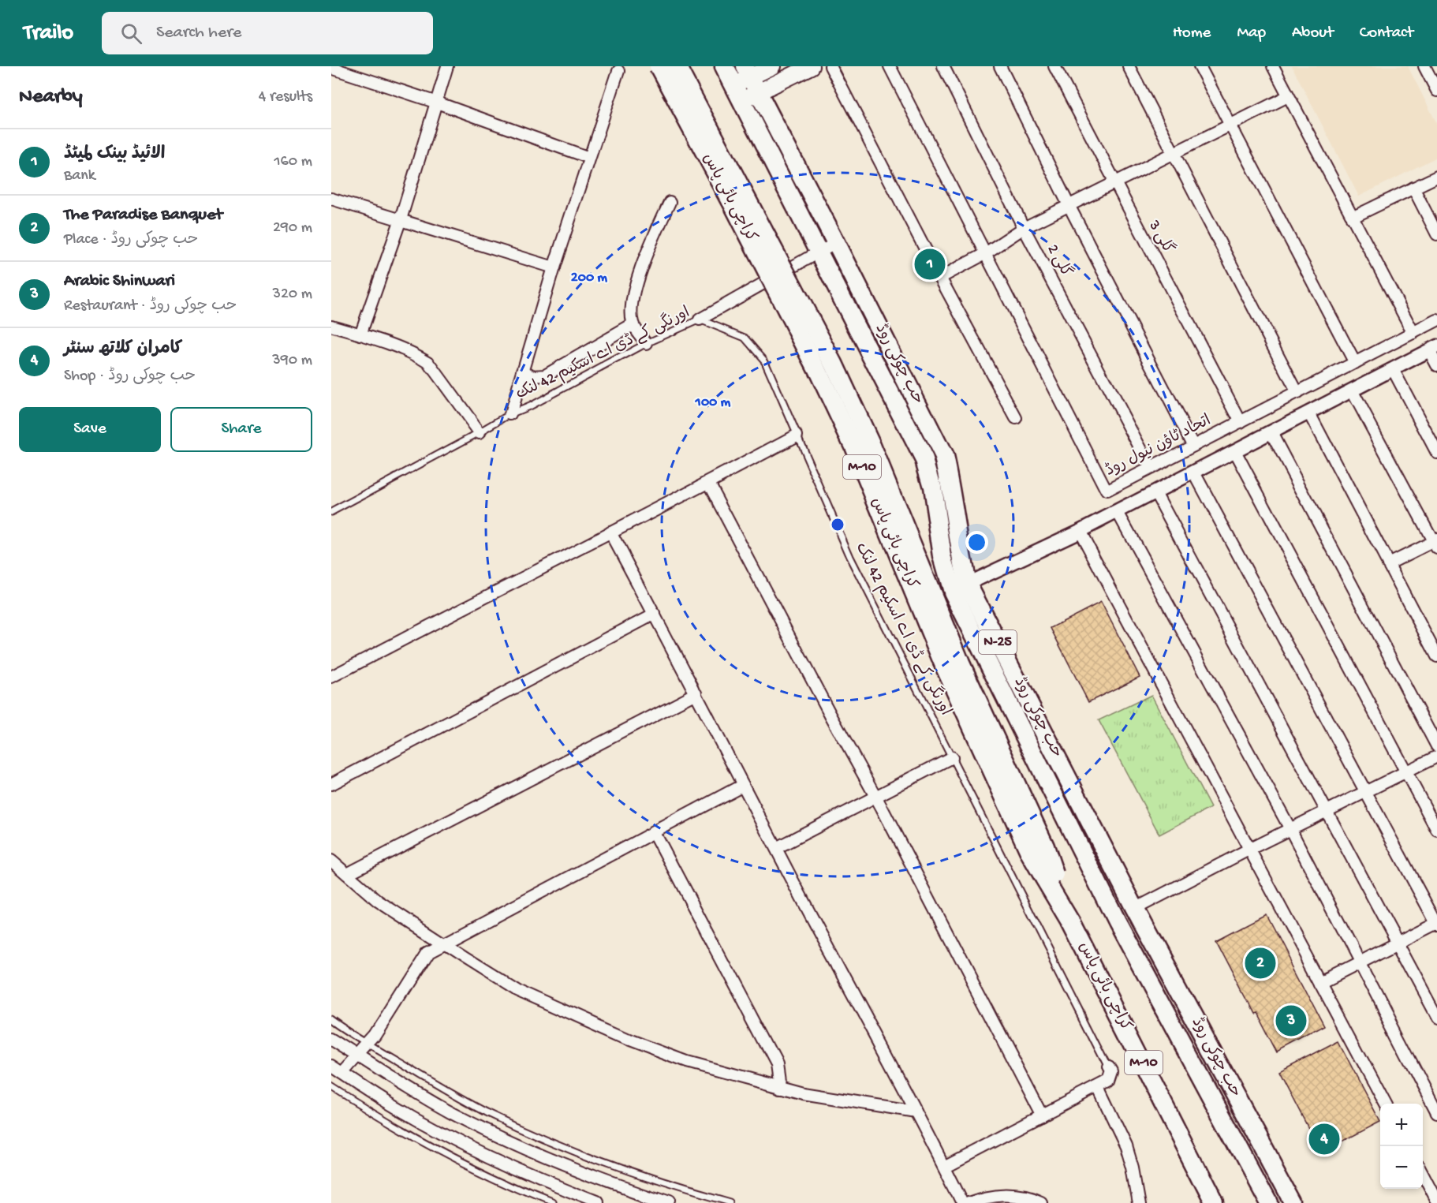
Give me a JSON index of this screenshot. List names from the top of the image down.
{
  "streets": {
    "highway": [
      "کراچی بائی پاس",
      "حب چوکی روڈ",
      "M-10",
      "N-25"
    ],
    "street": ["گلی 3", "گلی 2", "اتحاد ٹاؤن نیول روڈ"],
    "lane": ["اورنگی کے ڈی اے اسکیم 42 لنک"]
  },
  "crossings": [
    ["گلی 3", "اتحاد ٹاؤن نیول روڈ"],
    ["گلی 2", "اتحاد ٹاؤن نیول روڈ"]
  ],
  "page": {
    "header": "Trailo",
    "search": "Search here",
    "nav": [
      "Home",
      "Map",
      "About",
      "Contact"
    ],
    "heading": ["Nearby", "4 results"],
    "list": [
      {
        "mark": "1",
        "name": "الائیڈ بینک لمیٹڈ",
        "note": "Bank",
        "value": "160 m"
      },
      {
        "mark": "2",
        "name": "The Paradise Banquet",
        "note": "Place · حب چوکی روڈ",
        "value": "290 m"
      },
      {
        "mark": "3",
        "name": "Arabic Shinwari",
        "note": "Restaurant · حب چوکی روڈ",
        "value": "320 m"
      },
      {
        "mark": "4",
        "name": "کامران کلاتھ سنٹر",
        "note": "Shop · حب چوکی روڈ",
        "value": "390 m"
      }
    ],
    "pins": [
      "1",
      "2",
      "3",
      "4"
    ],
    "buttons": ["Save", "Share"],
    "map_buttons": ["+", "−"]
  },
  "rings": ["200 m", "100 m"]
}
